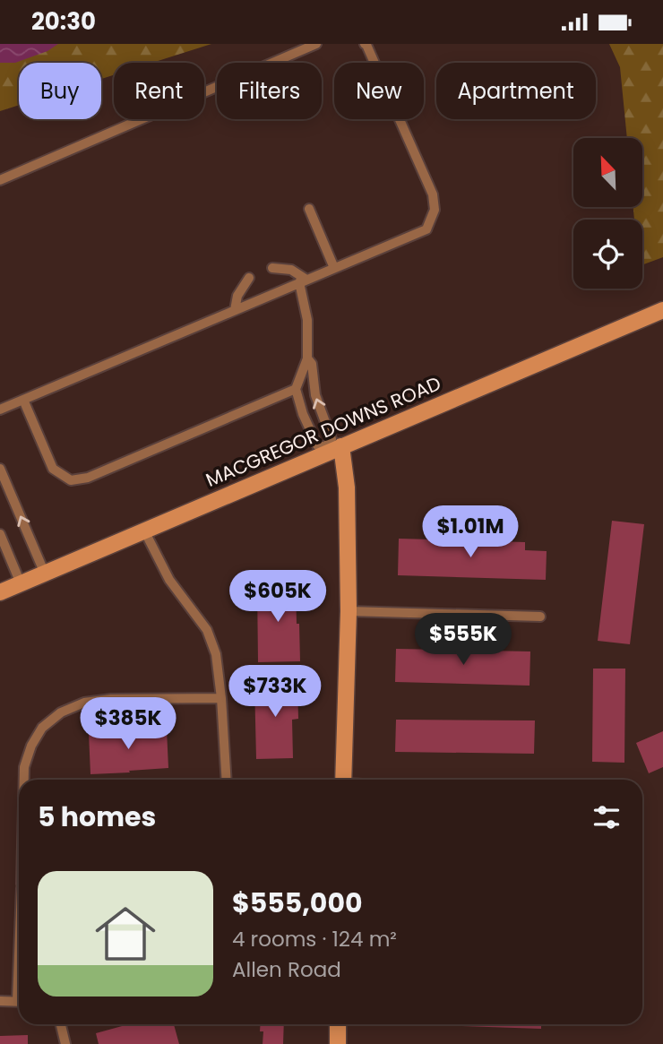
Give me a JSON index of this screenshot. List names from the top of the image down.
{
  "streets": {
    "street": ["MACGREGOR DOWNS ROAD"]
  },
  "north": "top left",
  "page": {
    "status": "20:30",
    "chip": [
      "Buy",
      "Rent",
      "Filters",
      "New",
      "Apartment"
    ],
    "price": [
      "$1.01M",
      "$605K",
      "$555K",
      "$733K",
      "$385K"
    ],
    "heading": "5 homes",
    "list": [
      {
        "name": "$555,000",
        "note": "4 rooms · 124 m² · Allen Road"
      }
    ]
  }
}
